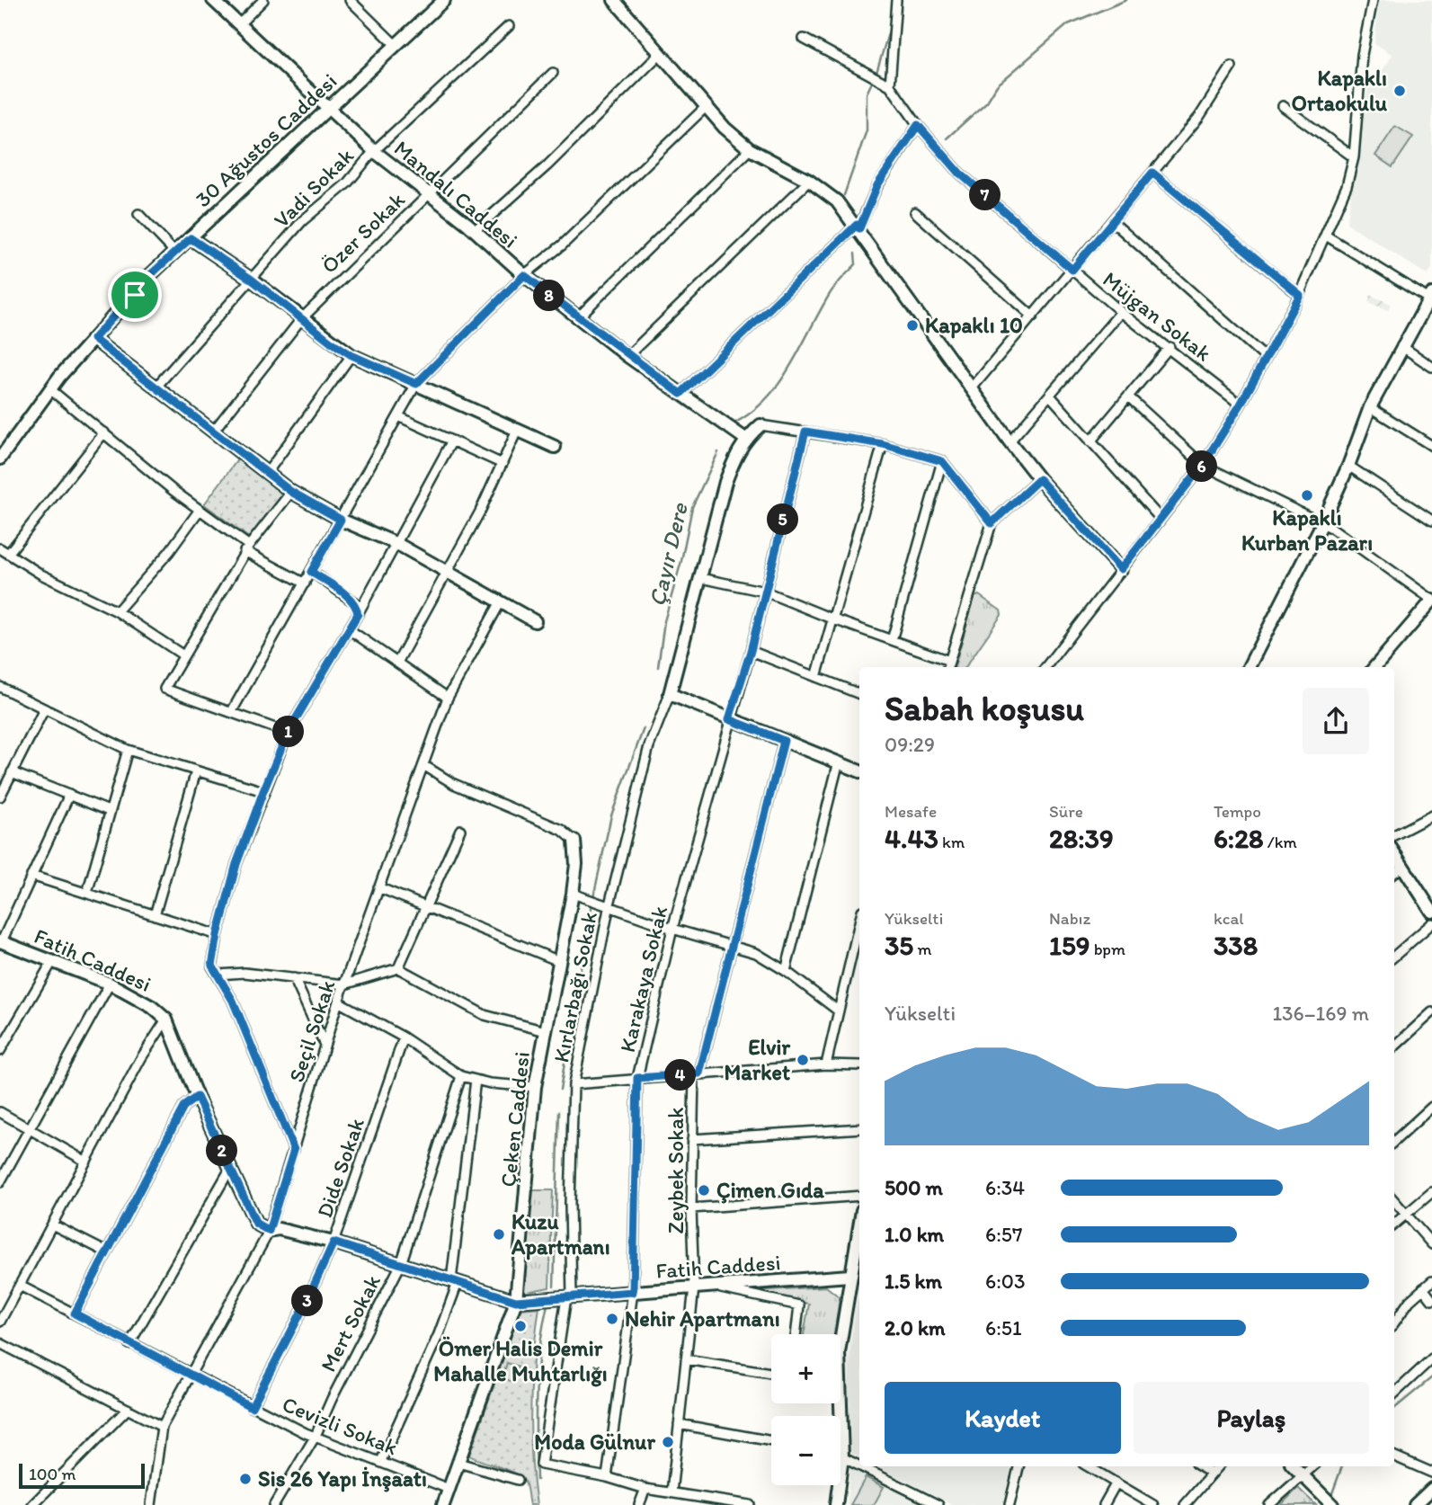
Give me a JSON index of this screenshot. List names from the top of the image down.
{
  "streets": {
    "street": [
      "30 Ağustos Caddesi",
      "Vadi Sokak",
      "Mandalı Caddesi",
      "Özer Sokak",
      "Müjgan Sokak",
      "Fatih Caddesi",
      "Karakaya Sokak",
      "Kırlarbağı Sokak",
      "Seçil Sokak",
      "Çeken Caddesi",
      "Dide Sokak",
      "Zeybek Sokak",
      "Mert Sokak",
      "Cevizli Sokak"
    ]
  },
  "crossings": [
    ["30 Ağustos Caddesi", "Mandalı Caddesi"],
    ["Vadi Sokak", "Mandalı Caddesi"],
    ["Mandalı Caddesi", "Özer Sokak"],
    ["Fatih Caddesi", "Karakaya Sokak"],
    ["Fatih Caddesi", "Kırlarbağı Sokak"],
    ["Fatih Caddesi", "Seçil Sokak"],
    ["Fatih Caddesi", "Çeken Caddesi"],
    ["Fatih Caddesi", "Dide Sokak"],
    ["Fatih Caddesi", "Zeybek Sokak"],
    ["Fatih Caddesi", "Mert Sokak"],
    ["Karakaya Sokak", "Kırlarbağı Sokak"],
    ["Seçil Sokak", "Cevizli Sokak"],
    ["Çeken Caddesi", "Cevizli Sokak"],
    ["Dide Sokak", "Cevizli Sokak"],
    ["Mert Sokak", "Cevizli Sokak"]
  ],
  "water": ["Çayır Dere"],
  "places": [
    "Kapaklı Ortaokulu",
    "Kapaklı 10",
    "Kapaklı Kurban Pazarı",
    "Elvir Market",
    "Çimen Gıda",
    "Kuzu Apartmanı",
    "Nehir Apartmanı",
    "Ömer Halis Demir Mahalle Muhtarlığı",
    "Moda Gülnur",
    "Sis 26 Yapı İnşaatı"
  ],
  "scale_bar": "100 m",
  "page": {
    "pins": [
      "7",
      "8",
      "6",
      "5",
      "1",
      "4",
      "2",
      "3"
    ],
    "heading": ["Sabah koşusu", "09:29"],
    "stats": [
      ["Mesafe", "4.43 km"],
      ["Süre", "28:39"],
      ["Tempo", "6:28 /km"],
      ["Yükselti", "35 m"],
      ["Nabız", "159 bpm"],
      ["kcal", "338"]
    ],
    "chart": ["Yükselti", "136–169 m"],
    "list": [
      {
        "name": "500 m",
        "note": "6:34"
      },
      {
        "name": "1.0 km",
        "note": "6:57"
      },
      {
        "name": "1.5 km",
        "note": "6:03"
      },
      {
        "name": "2.0 km",
        "note": "6:51"
      }
    ],
    "map_buttons": ["+", "−"],
    "buttons": ["Kaydet", "Paylaş"],
    "scale": "100 m"
  }
}
